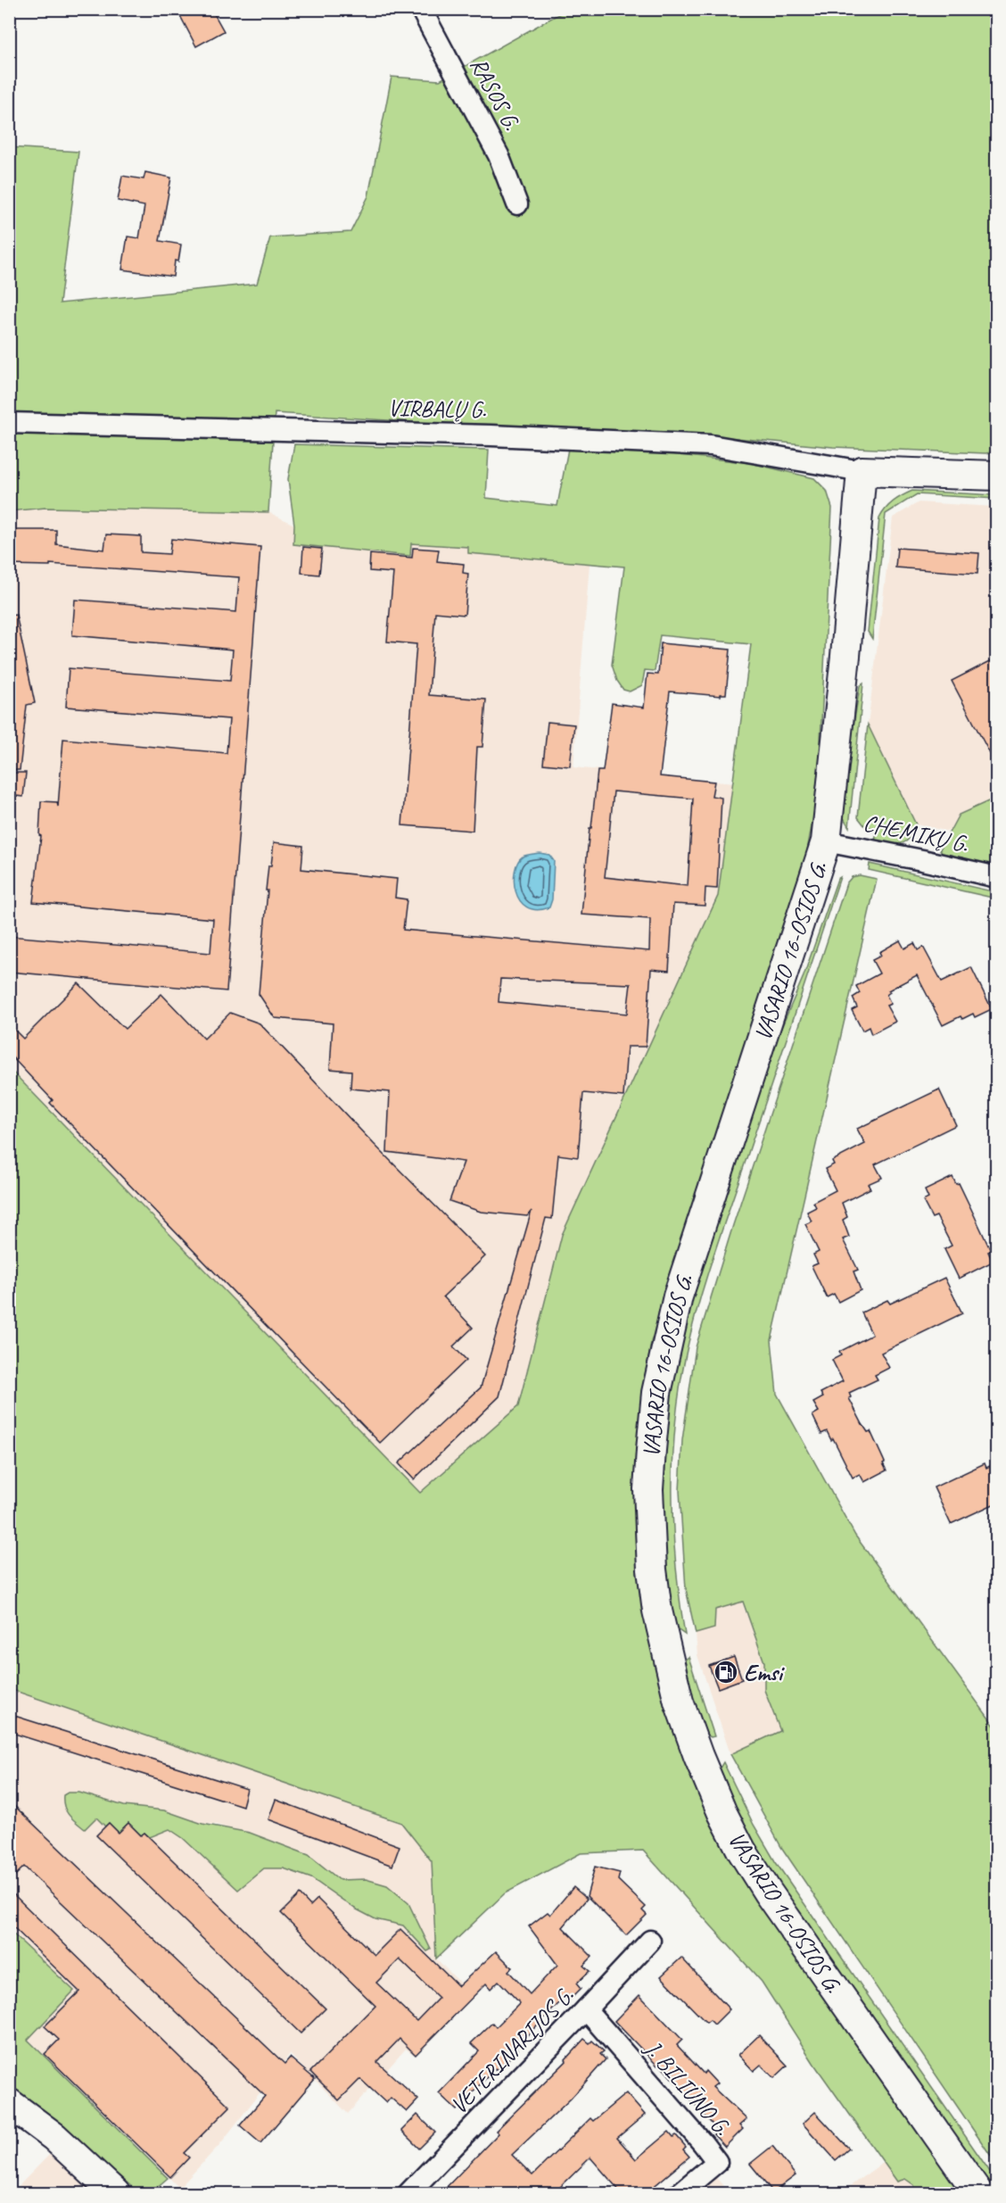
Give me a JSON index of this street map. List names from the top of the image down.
{
  "streets": {
    "main road": ["VASARIO 16-OSIOS G."],
    "street": [
      "RASOS G.",
      "VIRBALŲ G.",
      "CHEMIKŲ G.",
      "VETERINARIJOS G.",
      "J. BILIŪNO G."
    ]
  },
  "crossings": [
    ["VIRBALŲ G.", "VASARIO 16-OSIOS G."],
    ["CHEMIKŲ G.", "VASARIO 16-OSIOS G."],
    ["VETERINARIJOS G.", "J. BILIŪNO G."]
  ],
  "places": {
    "fuel station": ["Emsi"]
  }
}
